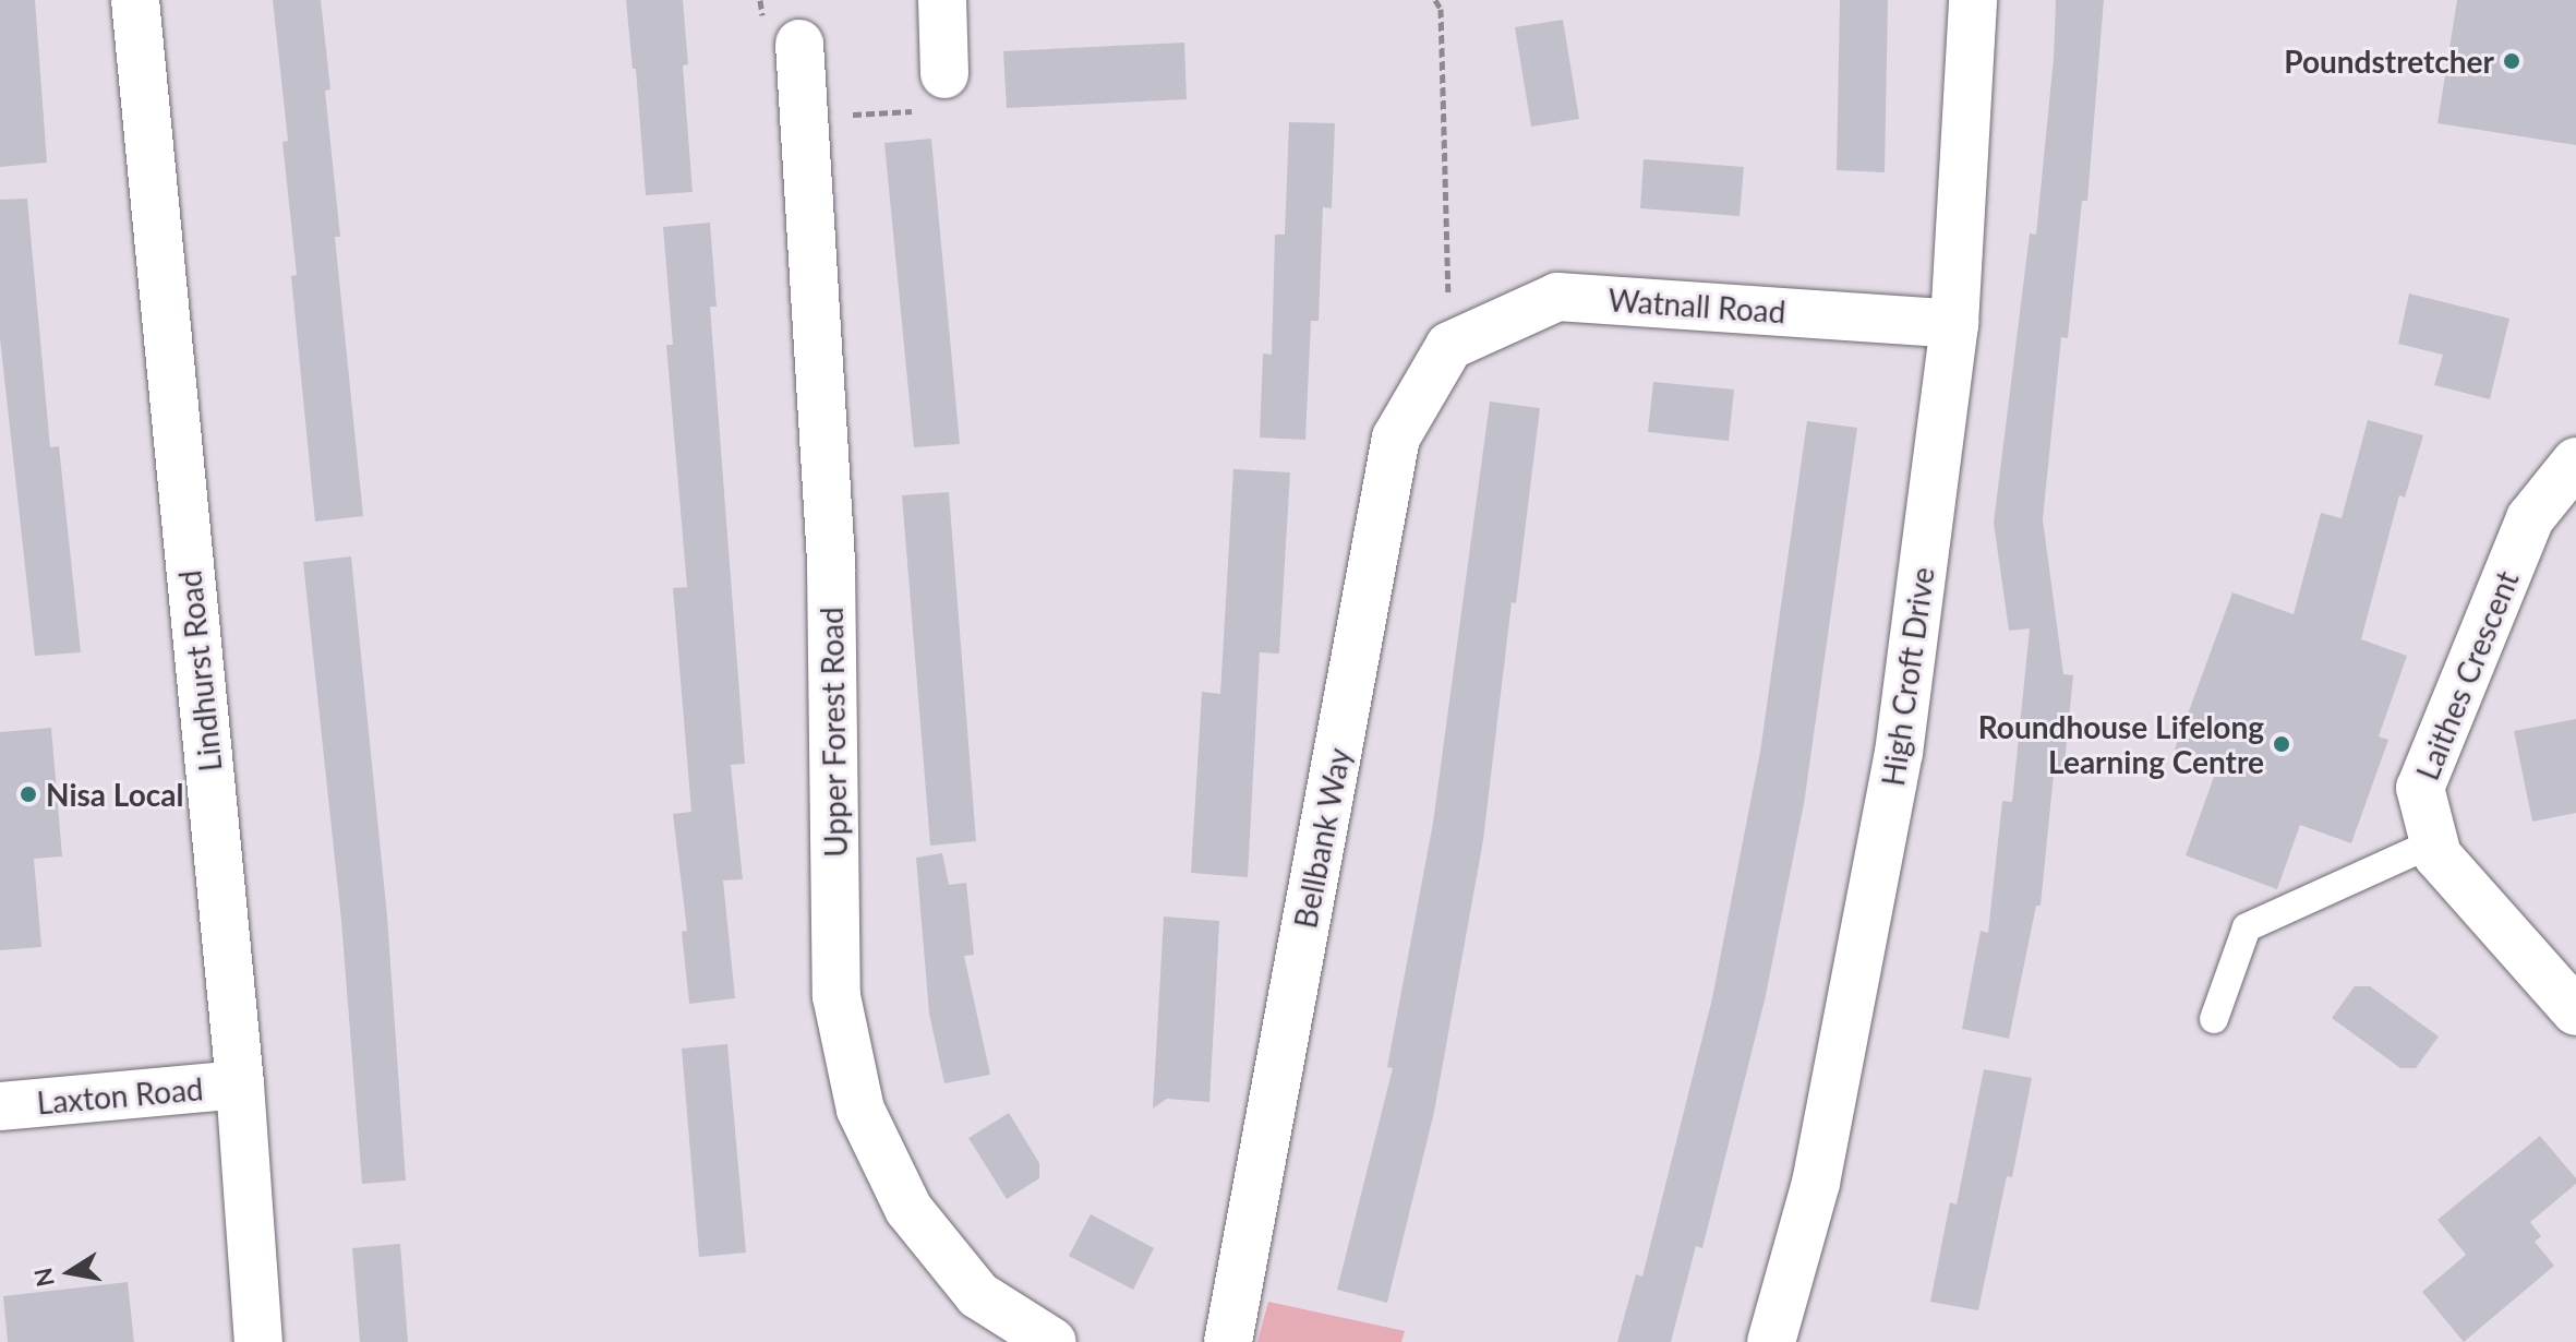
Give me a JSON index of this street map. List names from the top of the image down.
{
  "streets": {
    "street": [
      "Watnall Road",
      "Lindhurst Road",
      "Laithes Crescent",
      "High Croft Drive",
      "Upper Forest Road",
      "Bellbank Way",
      "Laxton Road"
    ]
  },
  "crossings": [
    ["Watnall Road", "High Croft Drive"],
    ["Watnall Road", "Bellbank Way"],
    ["Lindhurst Road", "Laxton Road"]
  ],
  "places": ["Poundstretcher", "Roundhouse Lifelong Learning Centre", "Nisa Local"],
  "north": "left"
}
